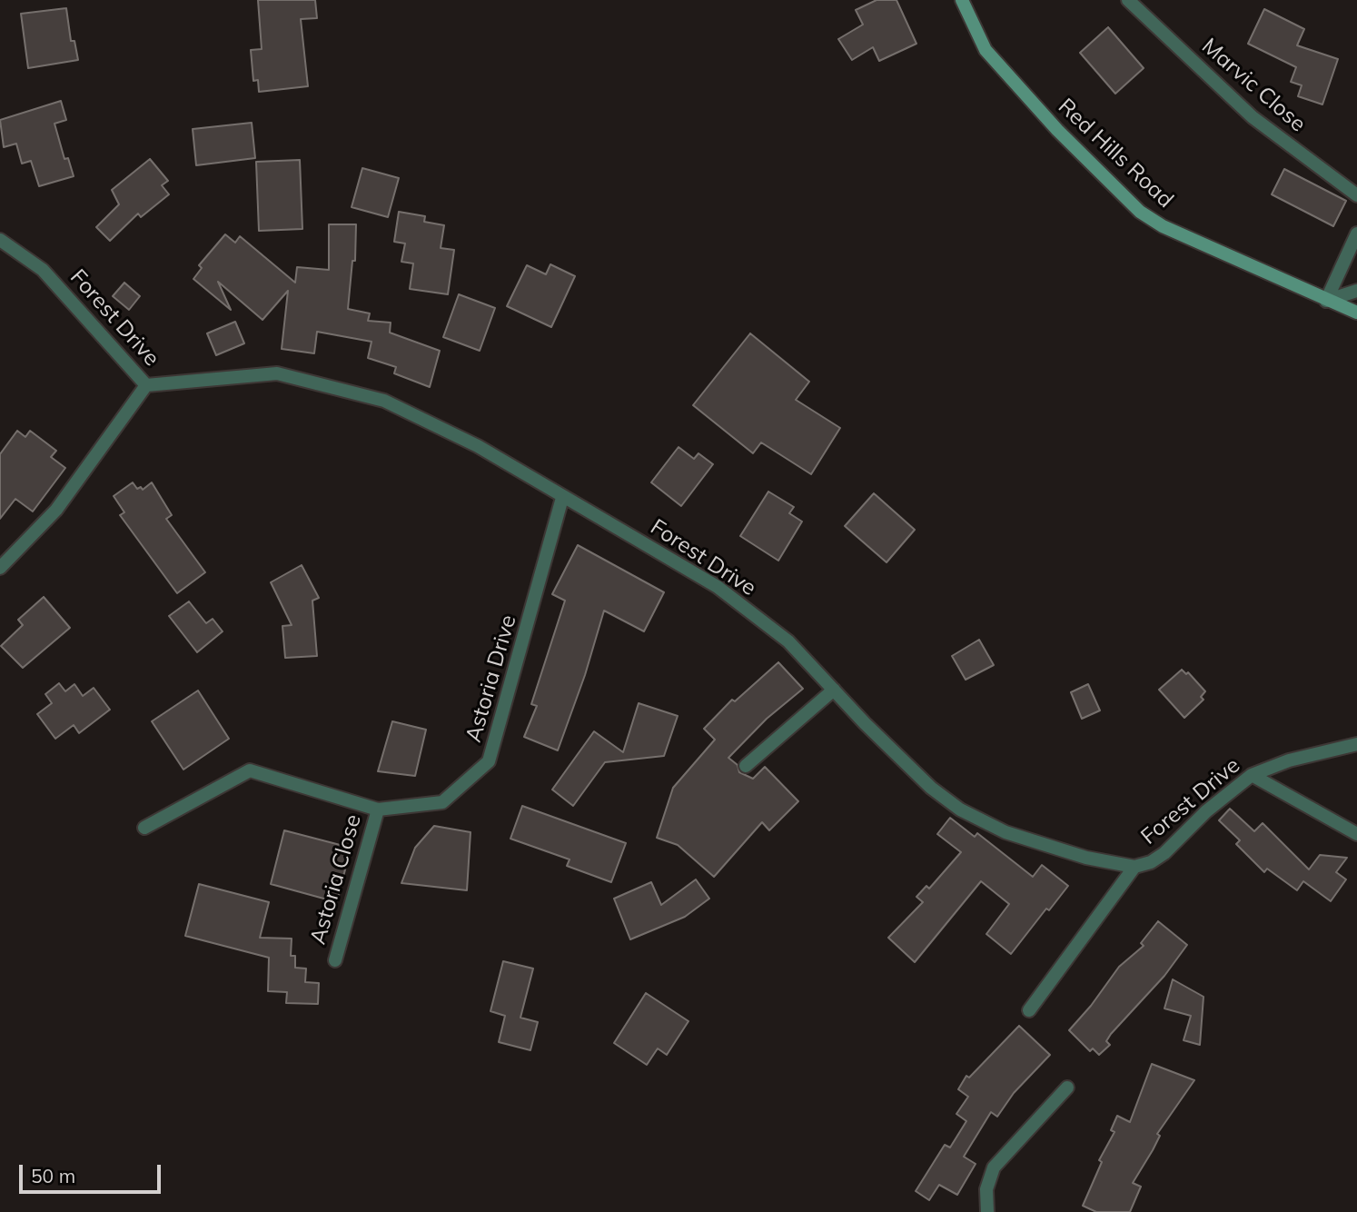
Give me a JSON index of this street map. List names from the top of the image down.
{
  "streets": {
    "main road": ["Red Hills Road"],
    "street": [
      "Marvic Close",
      "Forest Drive",
      "Astoria Drive",
      "Astoria Close"
    ]
  },
  "crossings": [
    ["Forest Drive", "Astoria Drive"],
    ["Astoria Drive", "Astoria Close"]
  ],
  "scale_bar": "50 m"
}
